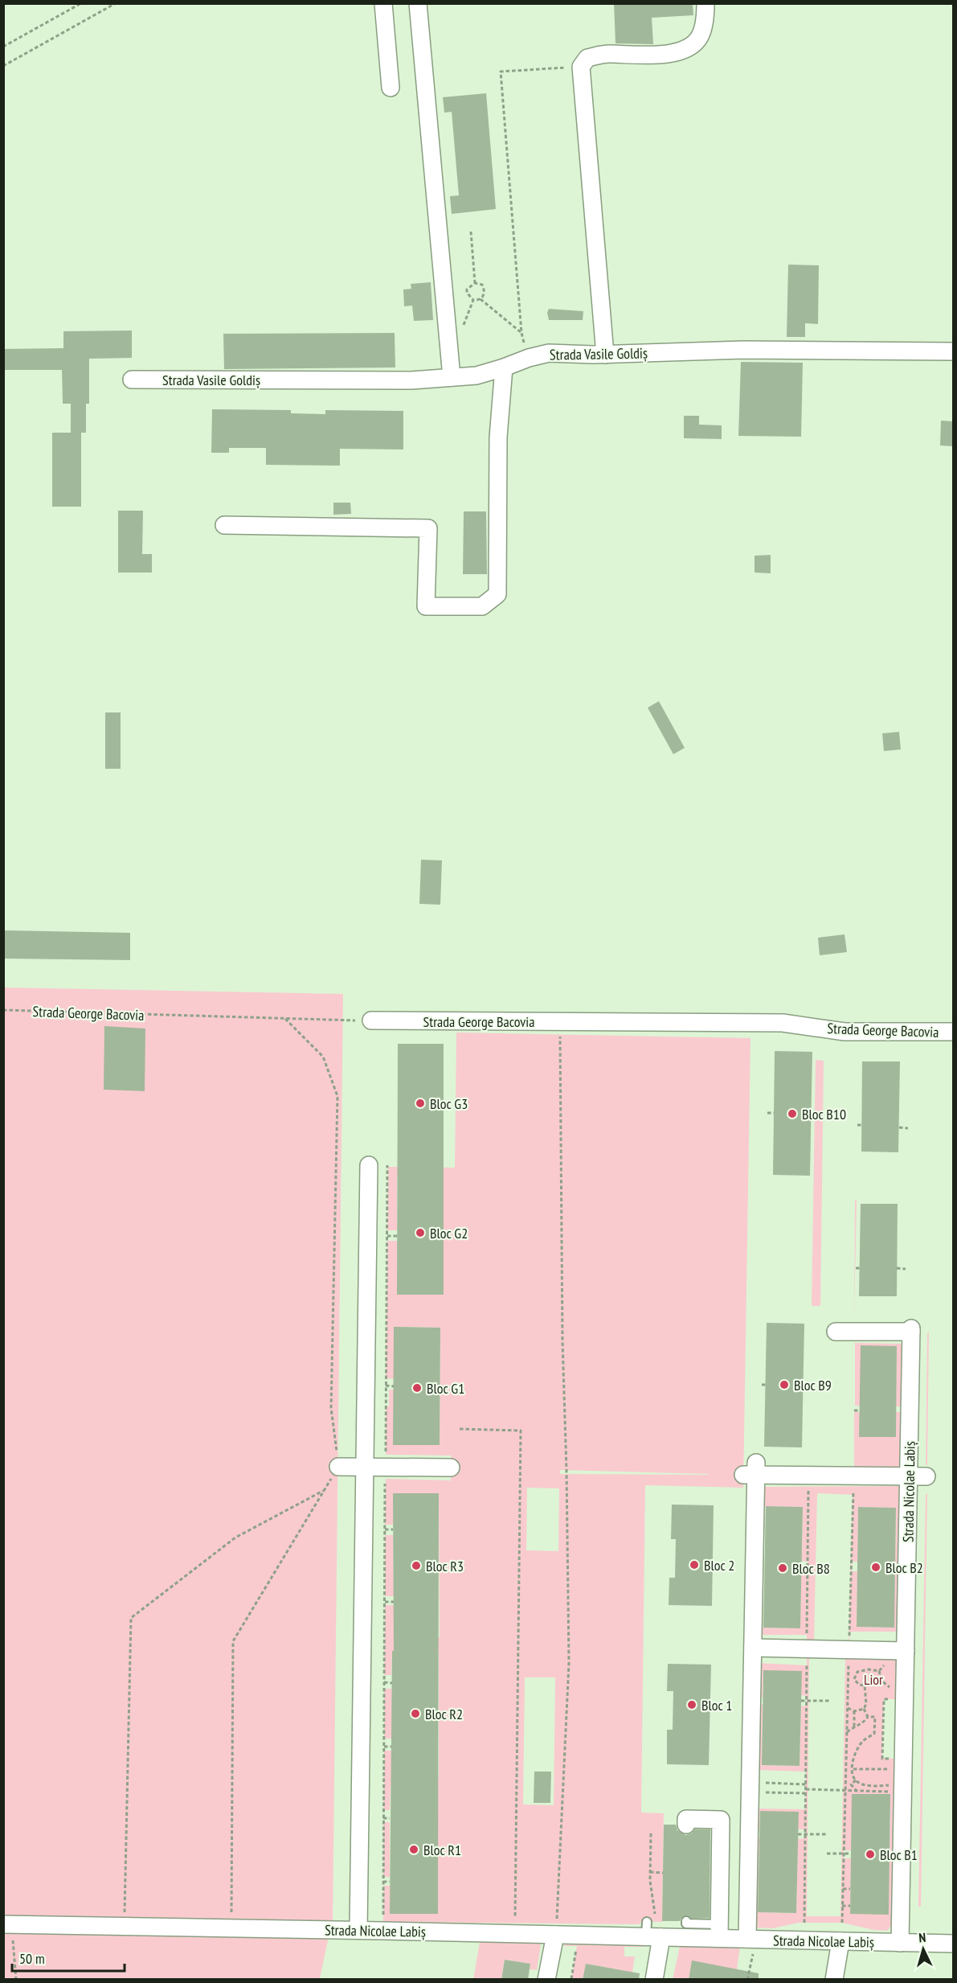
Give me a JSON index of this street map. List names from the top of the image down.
{
  "streets": {
    "street": ["Strada Vasile Goldiș", "Strada George Bacovia", "Strada Nicolae Labiș"]
  },
  "parks": ["Lior"],
  "places": [
    "Bloc G3",
    "Bloc B10",
    "Bloc G2",
    "Bloc B9",
    "Bloc G1",
    "Bloc 2",
    "Bloc R3",
    "Bloc B2",
    "Bloc B8",
    "Bloc 1",
    "Bloc R2",
    "Bloc R1",
    "Bloc B1"
  ],
  "scale_bar": "50 m",
  "north": "top"
}
